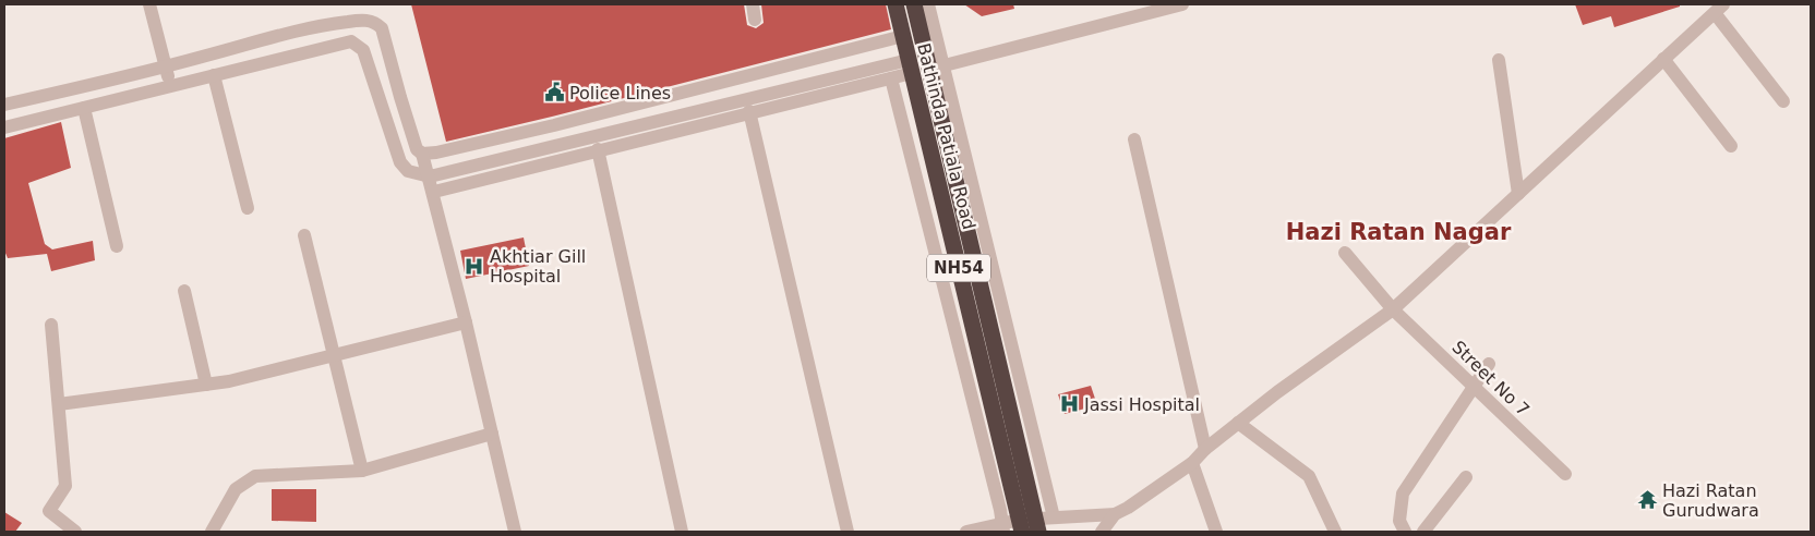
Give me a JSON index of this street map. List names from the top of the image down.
{
  "streets": {
    "highway": ["Bathinda Patiala Road", "NH54"],
    "street": ["Street No 7"]
  },
  "districts": ["Hazi Ratan Nagar"],
  "places": {
    "public building": ["Police Lines"],
    "hospital": ["Akhtiar Gill Hospital", "Jassi Hospital"],
    "temple": ["Hazi Ratan Gurudwara"]
  }
}
